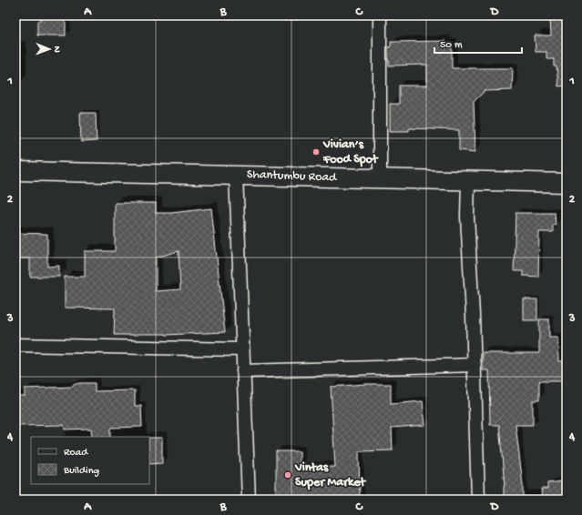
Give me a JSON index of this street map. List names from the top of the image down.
{
  "streets": {
    "street": ["Shantumbu Road"]
  },
  "places": ["Vivian’s Food Spot", "Vintas Super Market"],
  "legend": ["Road", "Building"],
  "scale_bar": "50 m",
  "north": "right",
  "grid": {
    "columns": [
      "A",
      "B",
      "C",
      "D"
    ],
    "rows": [
      "1",
      "2",
      "3",
      "4"
    ]
  }
}
